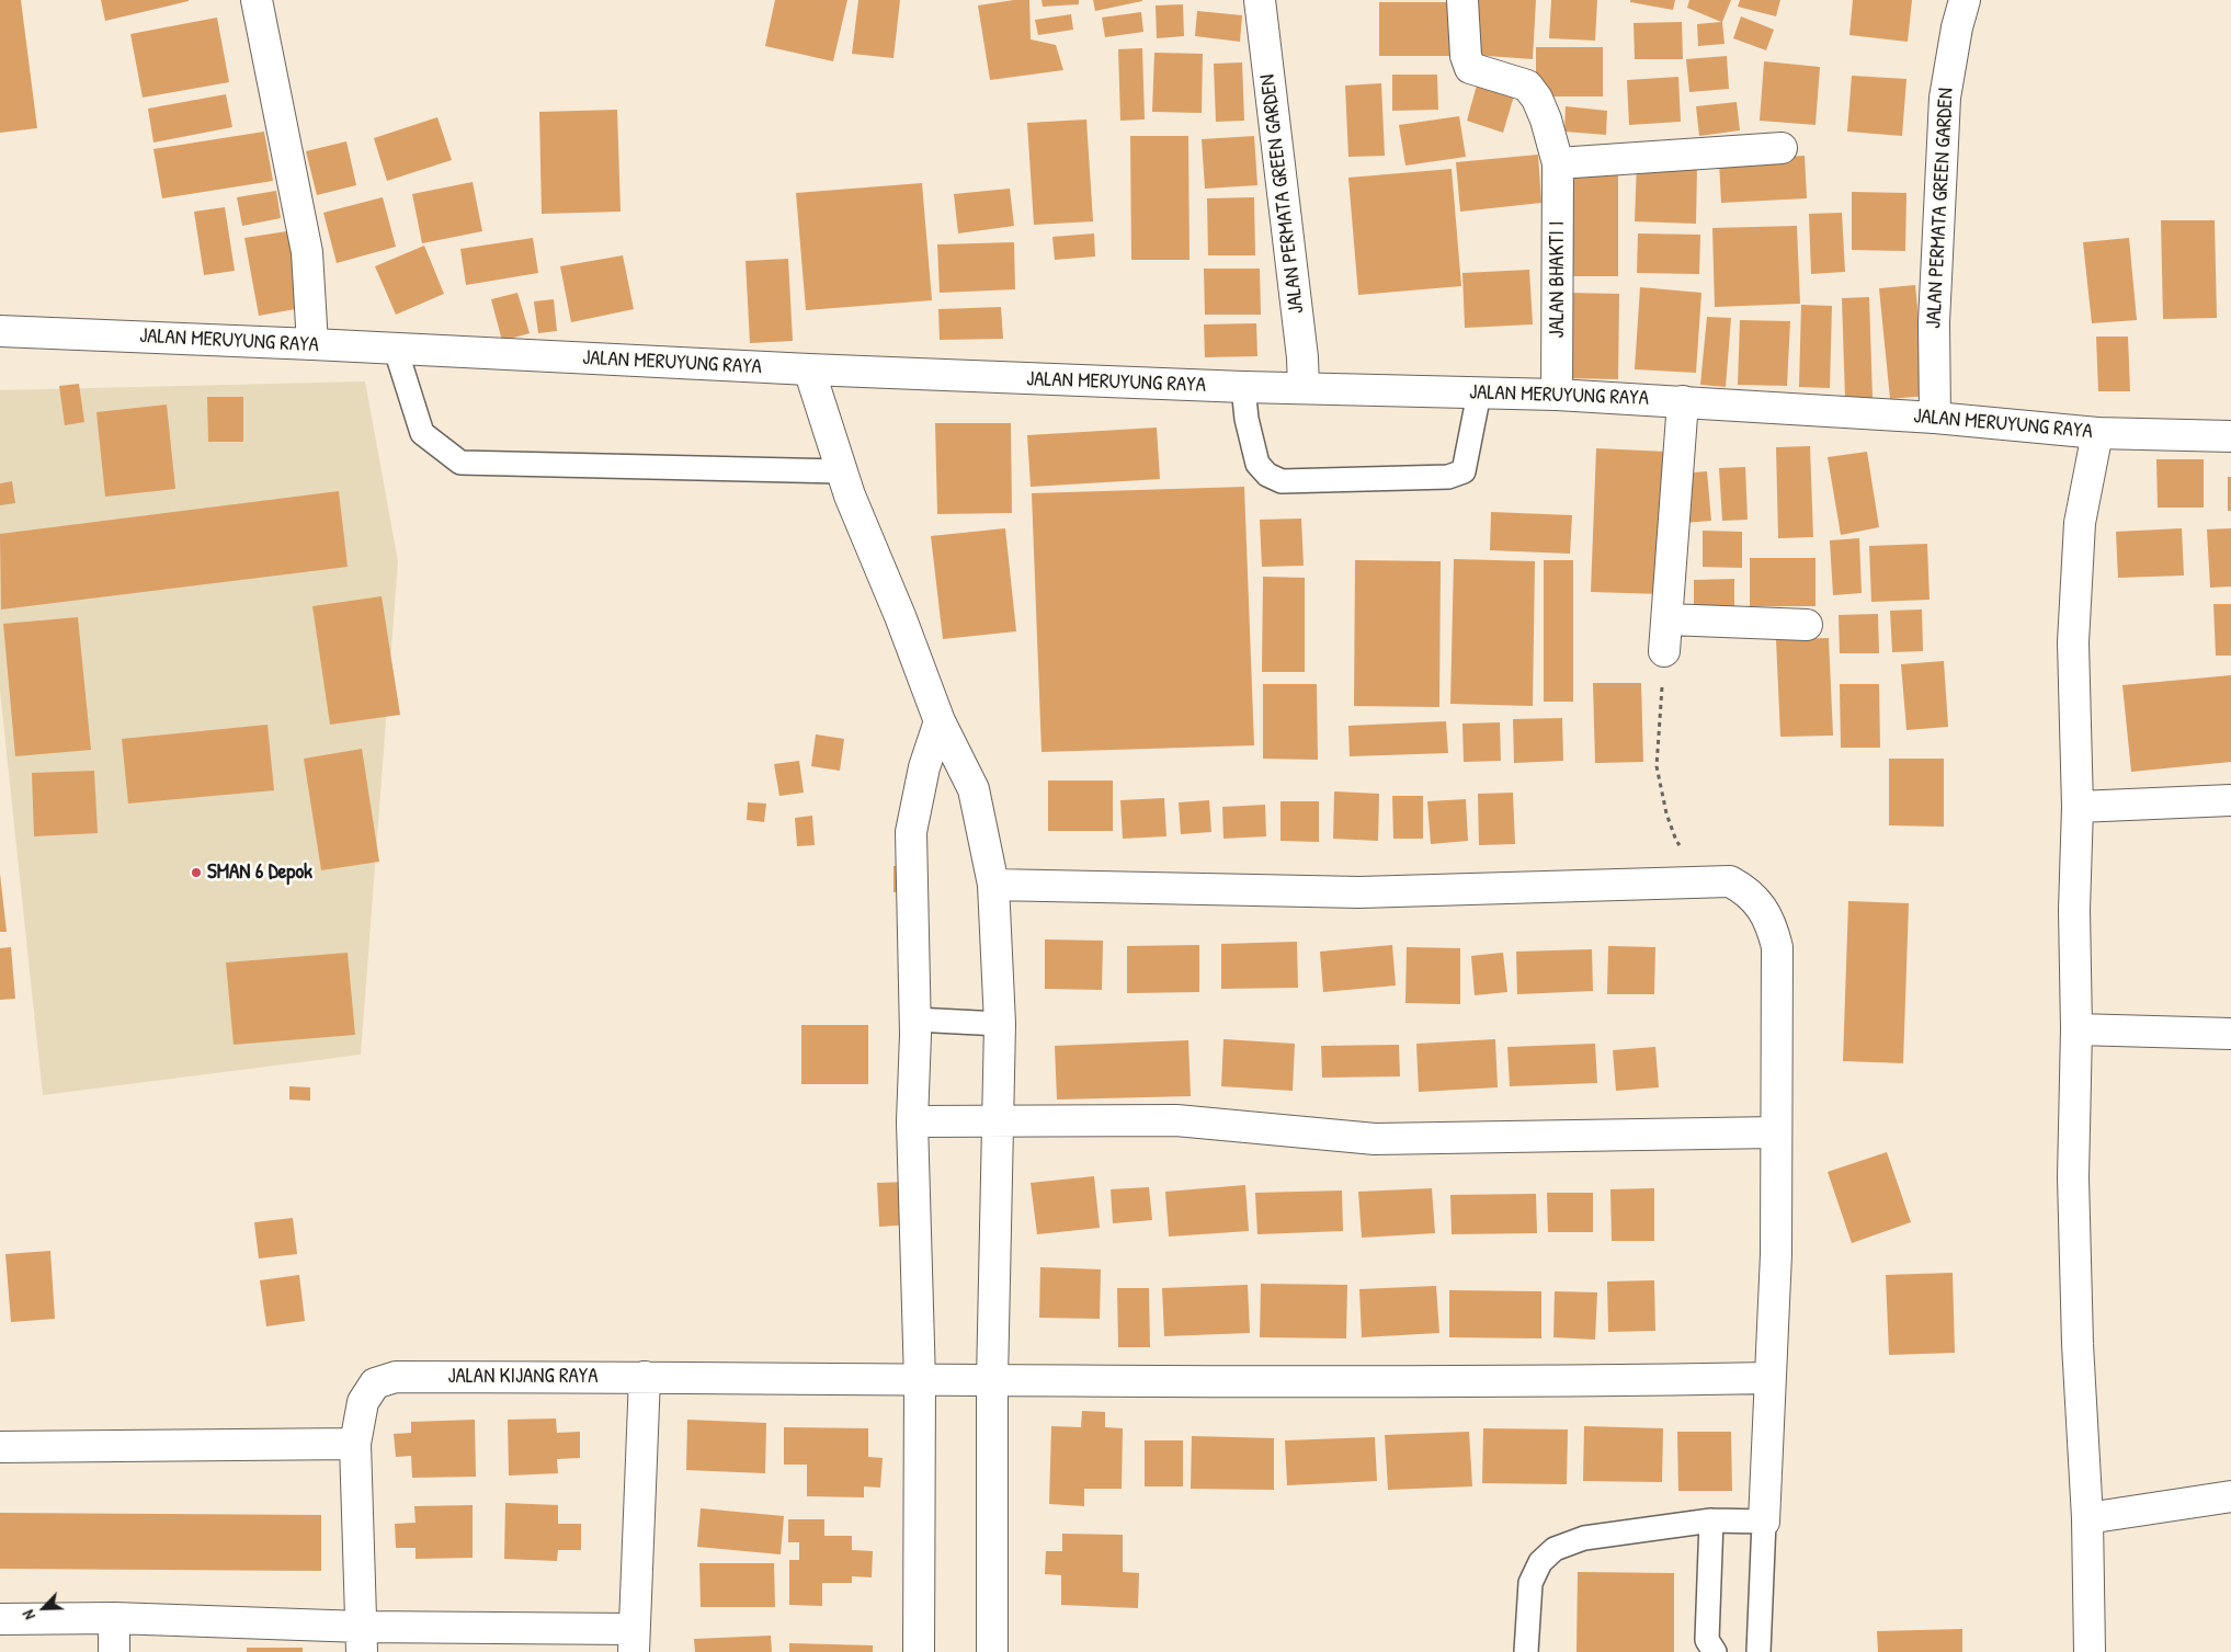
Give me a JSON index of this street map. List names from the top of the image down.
{
  "streets": {
    "street": [
      "JALAN PERMATA GREEN GARDEN",
      "JALAN BHAKTI I",
      "JALAN MERUYUNG RAYA",
      "JALAN KIJANG RAYA"
    ]
  },
  "crossings": [
    ["JALAN PERMATA GREEN GARDEN", "JALAN MERUYUNG RAYA"],
    ["JALAN BHAKTI I", "JALAN MERUYUNG RAYA"]
  ],
  "places": ["SMAN 6 Depok"],
  "north": "bottom left"
}
